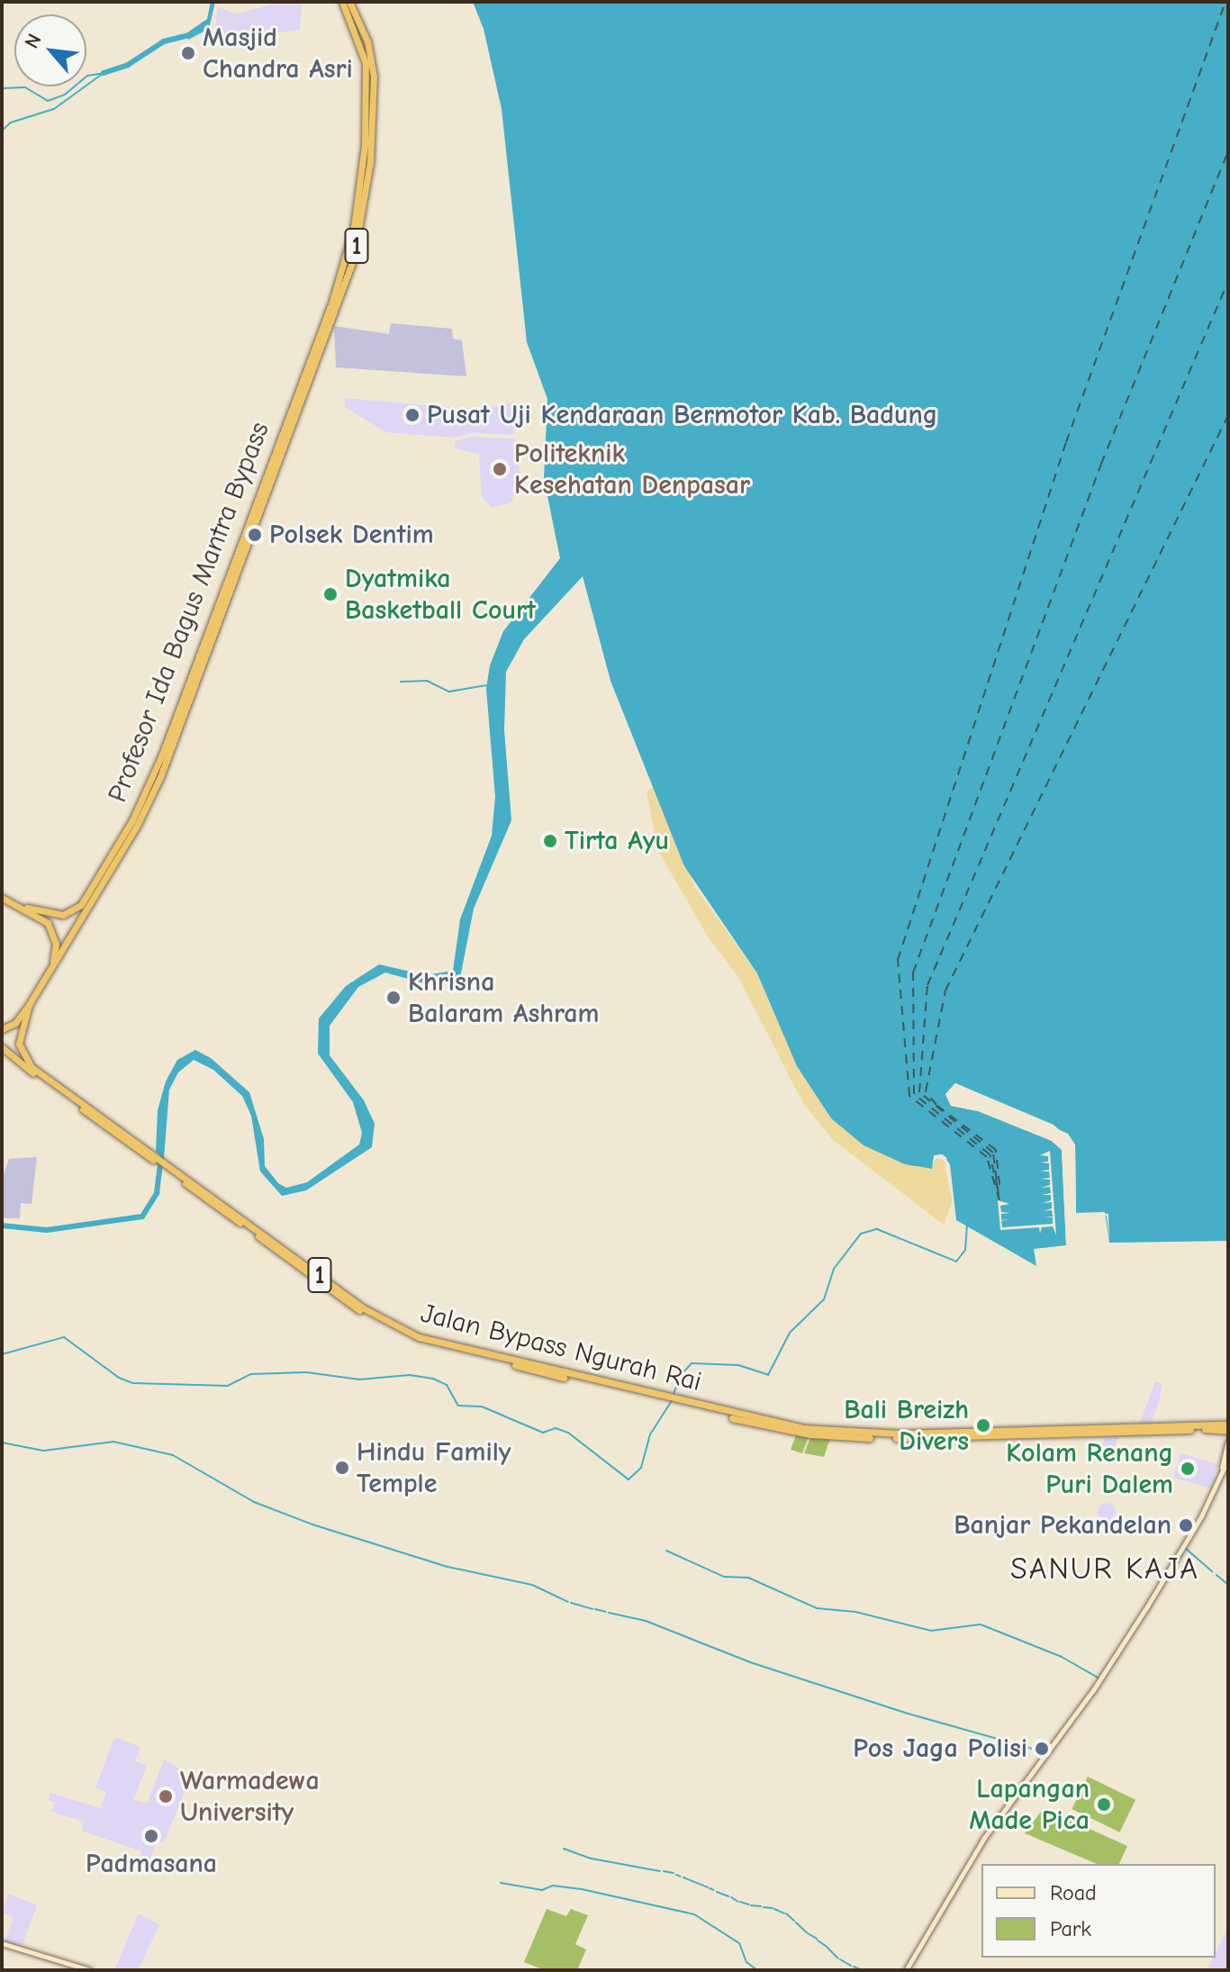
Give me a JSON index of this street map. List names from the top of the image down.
{
  "streets": {
    "highway": ["1", "Profesor Ida Bagus Mantra Bypass", "Jalan Bypass Ngurah Rai"]
  },
  "crossings": [
    ["Profesor Ida Bagus Mantra Bypass", "Jalan Bypass Ngurah Rai"]
  ],
  "districts": ["SANUR KAJA"],
  "places": [
    "Masjid Chandra Asri",
    "Pusat Uji Kendaraan Bermotor Kab. Badung",
    "Politeknik Kesehatan Denpasar",
    "Polsek Dentim",
    "Dyatmika Basketball Court",
    "Tirta Ayu",
    "Khrisna Balaram Ashram",
    "Bali Breizh Divers",
    "Hindu Family Temple",
    "Kolam Renang Puri Dalem",
    "Banjar Pekandelan",
    "Pos Jaga Polisi",
    "Warmadewa University",
    "Lapangan Made Pica",
    "Padmasana"
  ],
  "legend": ["Road", "Park"],
  "north": "top left"
}
